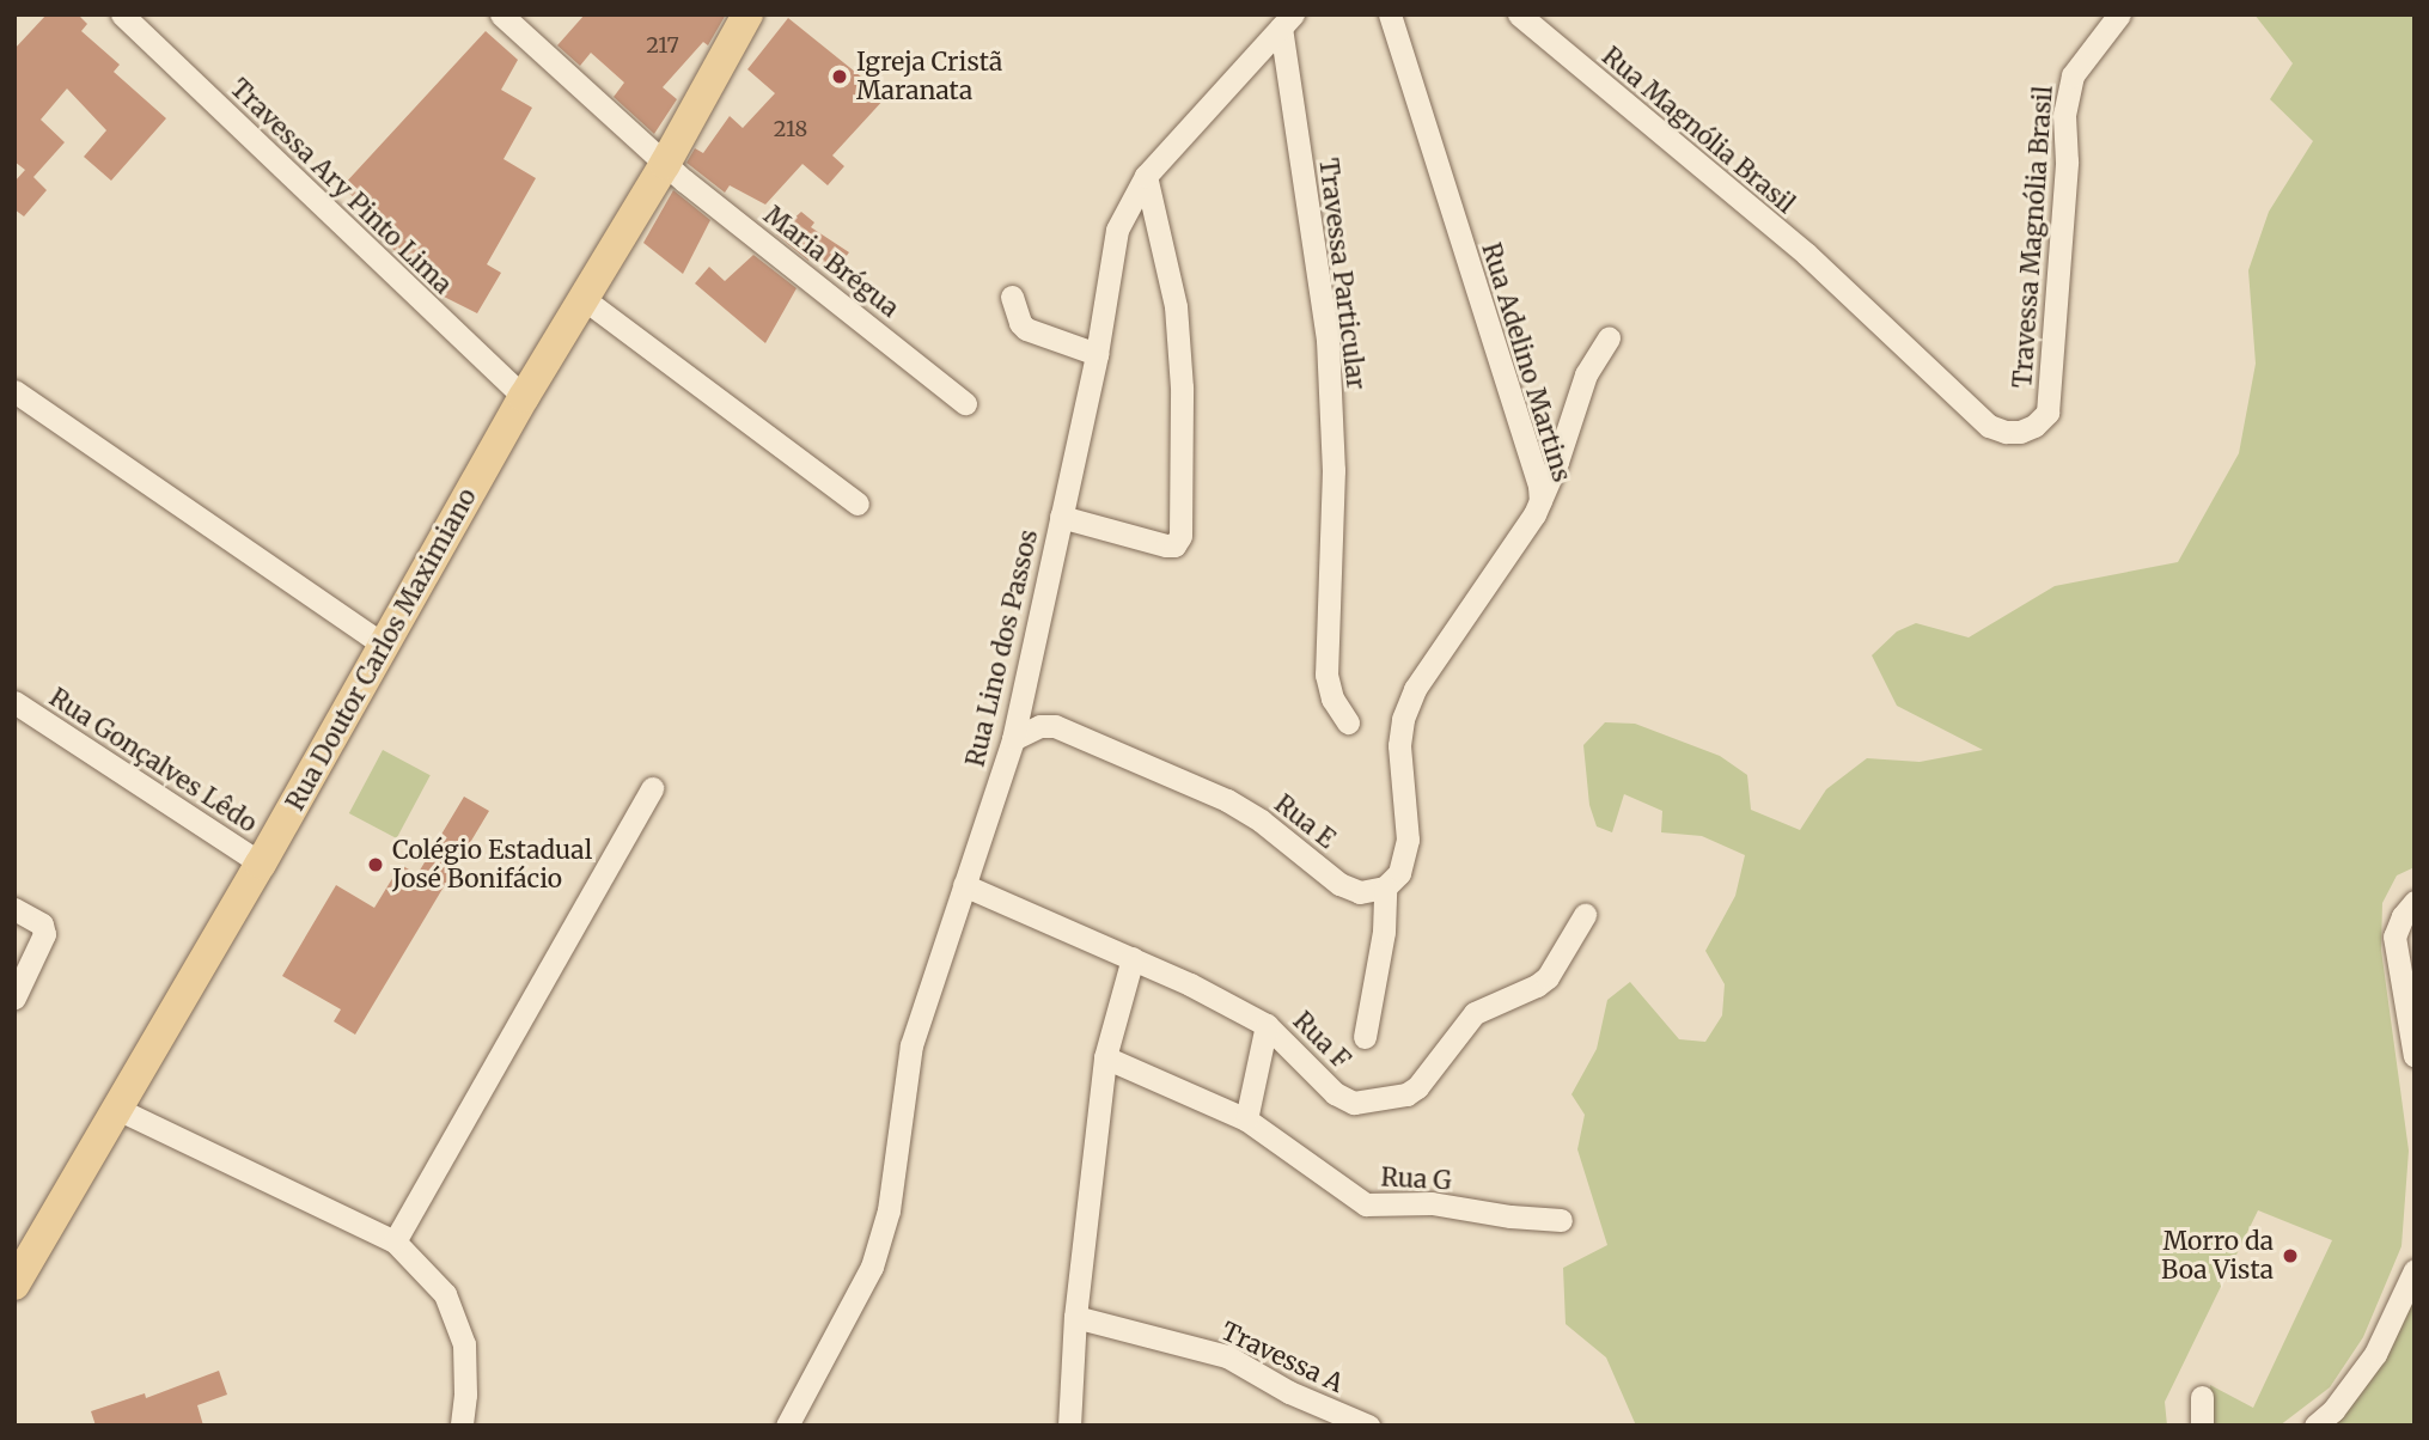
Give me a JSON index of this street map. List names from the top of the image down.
{
  "streets": {
    "main road": ["Rua Doutor Carlos Maximiano"],
    "street": [
      "Rua Magnólia Brasil",
      "Travessa Ary Pinto Lima",
      "Travessa Magnólia Brasil",
      "Maria Brégua",
      "Travessa Particular",
      "Rua Adelino Martins",
      "Rua Lino dos Passos",
      "Rua Gonçalves Lêdo",
      "Rua E",
      "Rua F",
      "Rua G",
      "Travessa A"
    ]
  },
  "crossings": [
    ["Rua Magnólia Brasil", "Travessa Magnólia Brasil"],
    ["Travessa Ary Pinto Lima", "Rua Doutor Carlos Maximiano"],
    ["Maria Brégua", "Rua Doutor Carlos Maximiano"],
    ["Travessa Particular", "Rua Lino dos Passos"],
    ["Rua Adelino Martins", "Rua E"],
    ["Rua Lino dos Passos", "Rua F"],
    ["Rua Doutor Carlos Maximiano", "Rua Gonçalves Lêdo"]
  ],
  "places": ["Igreja Cristã Maranata", "Colégio Estadual José Bonifácio", "Morro da Boa Vista"],
  "house_numbers": ["217", "218"]
}
